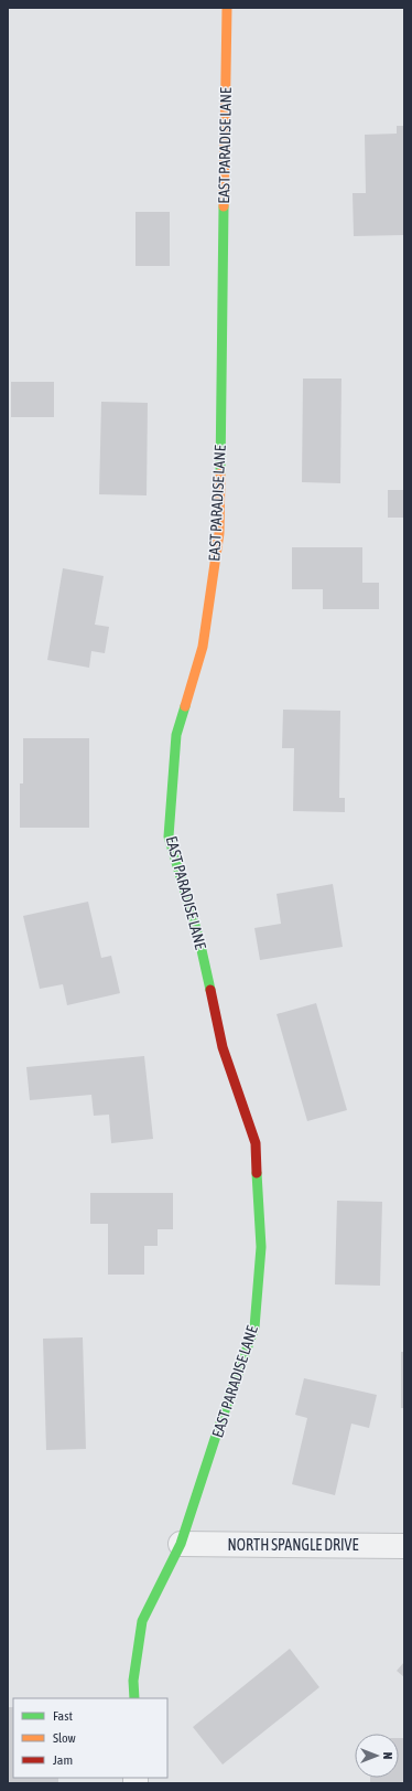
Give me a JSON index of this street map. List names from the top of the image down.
{
  "streets": {
    "street": ["EAST PARADISE LANE", "NORTH SPANGLE DRIVE"]
  },
  "crossings": [
    ["EAST PARADISE LANE", "NORTH SPANGLE DRIVE"]
  ],
  "legend": ["Fast", "Slow", "Jam"],
  "north": "right"
}
